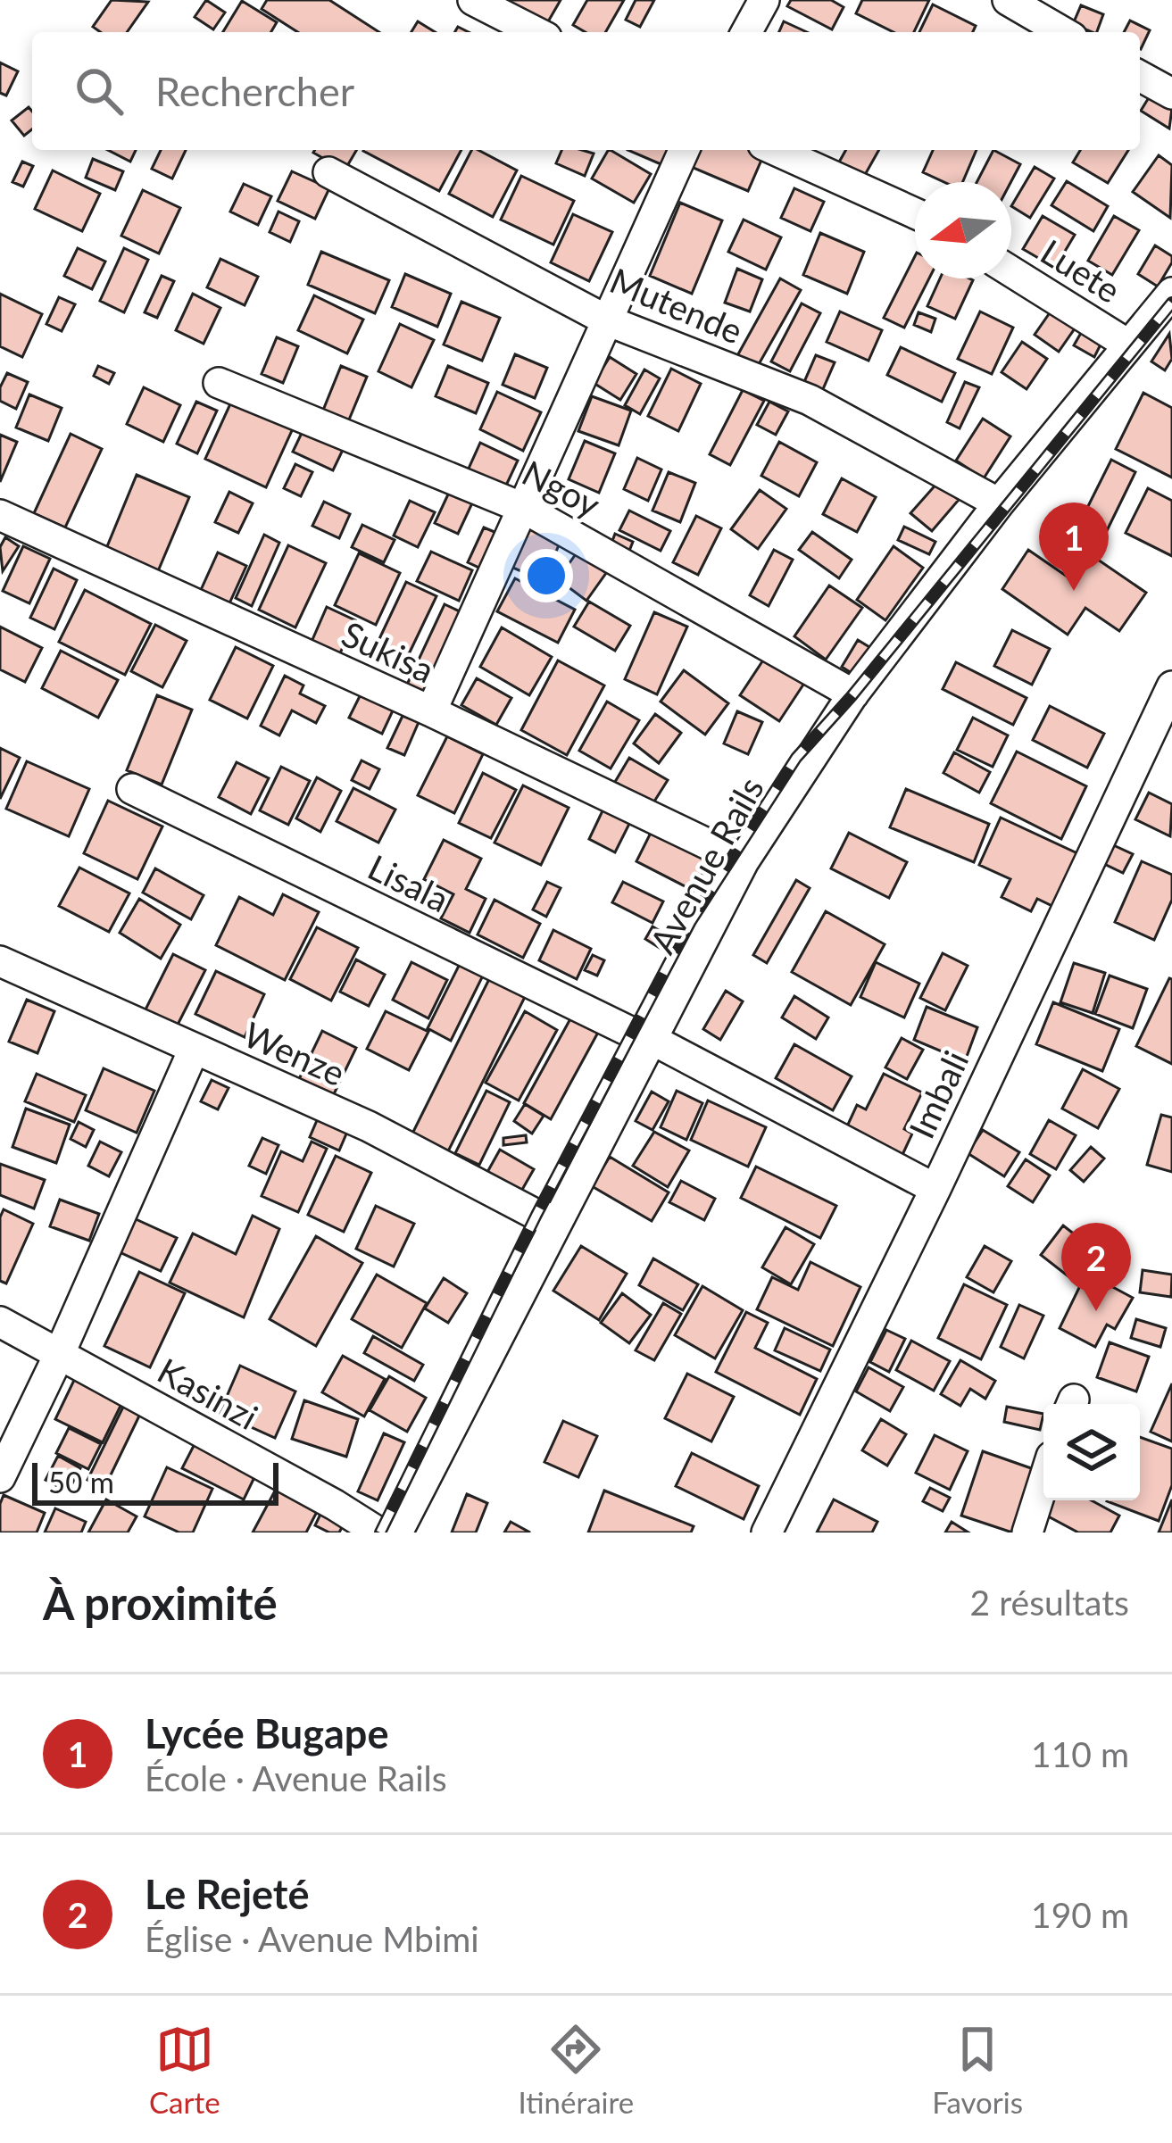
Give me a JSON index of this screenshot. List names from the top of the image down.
{
  "streets": {
    "street": [
      "Luete",
      "Mutende",
      "Ngoy",
      "Sukisa",
      "Avenue Rails",
      "Lisala",
      "Wenze",
      "Imbali",
      "Kasinzi"
    ]
  },
  "crossings": [
    ["Luete", "Avenue Rails"],
    ["Mutende", "Avenue Rails"],
    ["Ngoy", "Avenue Rails"],
    ["Sukisa", "Avenue Rails"],
    ["Avenue Rails", "Lisala"],
    ["Avenue Rails", "Wenze"],
    ["Lisala", "Imbali"]
  ],
  "scale_bar": "50 m",
  "north": "left",
  "page": {
    "search": "Rechercher",
    "pins": ["1", "2"],
    "scale": "50 m",
    "heading": ["À proximité", "2 résultats"],
    "list": [
      {
        "mark": "1",
        "name": "Lycée Bugape",
        "note": "École · Avenue Rails",
        "value": "110 m"
      },
      {
        "mark": "2",
        "name": "Le Rejeté",
        "note": "Église · Avenue Mbimi",
        "value": "190 m"
      }
    ],
    "nav": ["Carte", "Itinéraire", "Favoris"]
  }
}
